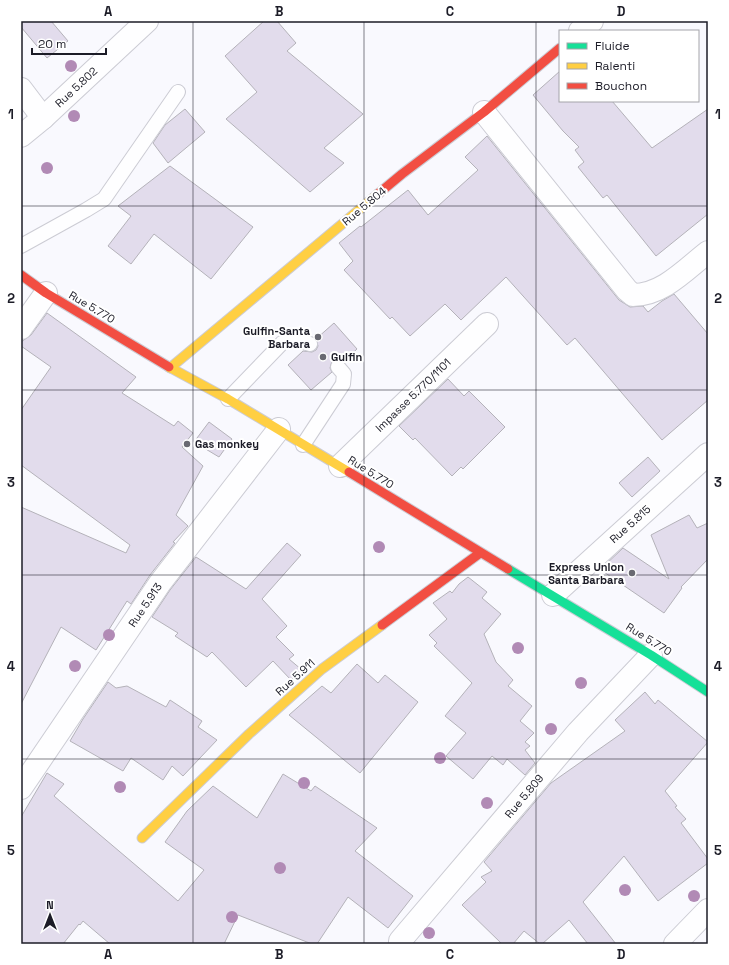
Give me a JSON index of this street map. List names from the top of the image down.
{
  "streets": {
    "street": [
      "Rue 5.802",
      "Rue 5.804",
      "Rue 5.770",
      "Impasse 5.770/1101",
      "Rue 5.815",
      "Rue 5.913",
      "Rue 5.911",
      "Rue 5.809"
    ]
  },
  "crossings": [
    ["Rue 5.804", "Rue 5.770"],
    ["Rue 5.770", "Impasse 5.770/1101"],
    ["Rue 5.770", "Rue 5.815"],
    ["Rue 5.770", "Rue 5.913"],
    ["Rue 5.770", "Rue 5.911"],
    ["Rue 5.770", "Rue 5.809"]
  ],
  "places": [
    "Gulfin-Santa Barbara",
    "Gulfin",
    "Gas monkey",
    "Express Union Santa Barbara"
  ],
  "legend": ["Fluide", "Ralenti", "Bouchon"],
  "scale_bar": "20 m",
  "north": "top",
  "grid": {
    "columns": [
      "A",
      "B",
      "C",
      "D"
    ],
    "rows": [
      "1",
      "2",
      "3",
      "4",
      "5"
    ]
  }
}
